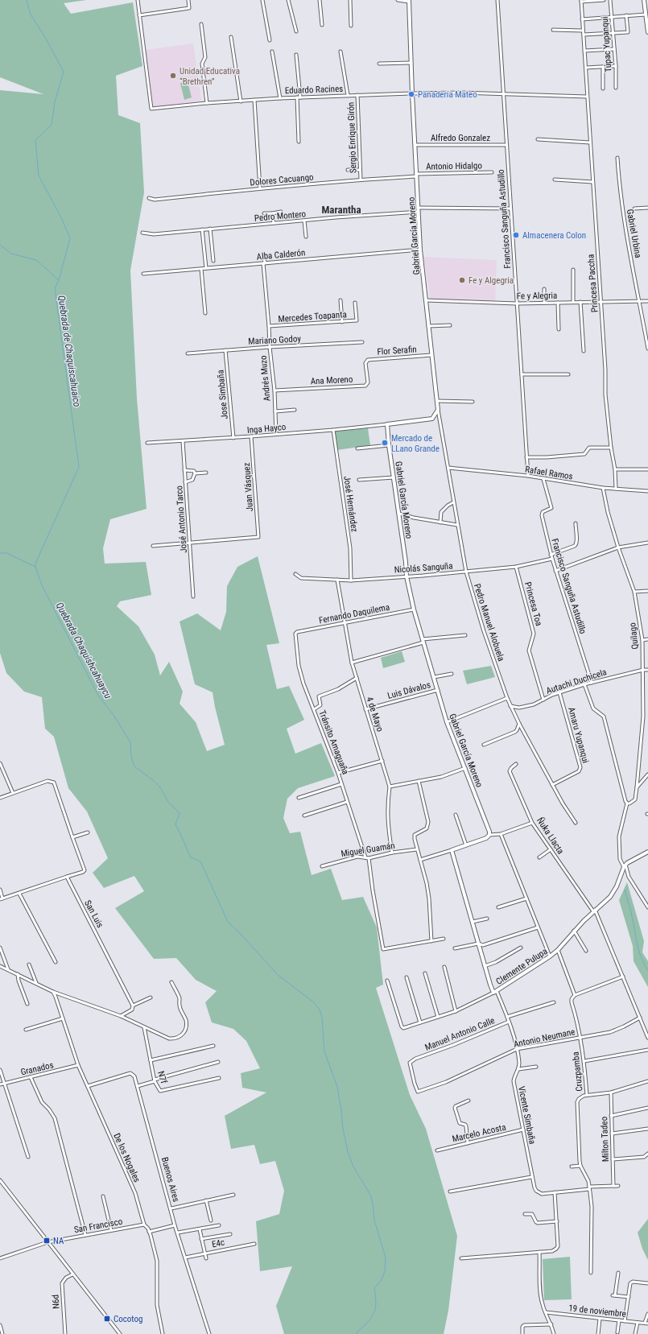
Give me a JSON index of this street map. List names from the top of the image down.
{
  "streets": {
    "street": [
      "Túpac Yupanqui",
      "Eduardo Racines",
      "Sergio Enrique Girón",
      "Alfredo Gonzalez",
      "Antonio Hidalgo",
      "Dolores Cacuango",
      "Pedro Montero",
      "Francisco Sanguña Astudillo",
      "Gabriel Urbina",
      "Gabriel García Moreno",
      "Alba Calderón",
      "Princesa Paccha",
      "Fe y Alegria",
      "Mercedes Toapanta",
      "Mariano Godoy",
      "Flor Serafin",
      "Andrés Muzo",
      "Ana Moreno",
      "Jose Simbaña",
      "Inga Hayco",
      "Rafael Ramos",
      "Juan Vásquez",
      "José Hernández",
      "José Antonio Tarco",
      "Nicolás Sanguña",
      "Princesa Toa",
      "Fernando Daquilema",
      "Pedro Manuel Alobuela",
      "Quilago",
      "Autachi Duchicela",
      "Luis Dávalos",
      "4 de Mayo",
      "Amaru Yupanqui",
      "Tránsito Amaguaña",
      "Ñuka Llacta",
      "Miguel Guamán",
      "San Luis",
      "Clemente Pulupa",
      "Manuel Antonio Calle",
      "Antonio Neumane",
      "Granados",
      "Cruzpamba",
      "N7f",
      "Vicente Simbaña",
      "Marcelo Acosta",
      "Milton Tadeo",
      "De los Nogales",
      "Buenos Aires",
      "San Francisco",
      "E4c",
      "N6d",
      "19 de noviembre"
    ]
  },
  "crossings": [
    ["Eduardo Racines", "Sergio Enrique Girón"],
    ["Eduardo Racines", "Francisco Sanguña Astudillo"],
    ["Eduardo Racines", "Gabriel García Moreno"],
    ["Eduardo Racines", "Princesa Paccha"],
    ["Sergio Enrique Girón", "Dolores Cacuango"],
    ["Alfredo Gonzalez", "Francisco Sanguña Astudillo"],
    ["Alfredo Gonzalez", "Gabriel García Moreno"],
    ["Antonio Hidalgo", "Dolores Cacuango"],
    ["Antonio Hidalgo", "Gabriel García Moreno"],
    ["Dolores Cacuango", "Gabriel García Moreno"],
    ["Pedro Montero", "Francisco Sanguña Astudillo"],
    ["Pedro Montero", "Gabriel García Moreno"],
    ["Francisco Sanguña Astudillo", "Fe y Alegria"],
    ["Francisco Sanguña Astudillo", "Rafael Ramos"],
    ["Francisco Sanguña Astudillo", "Nicolás Sanguña"],
    ["Francisco Sanguña Astudillo", "Autachi Duchicela"],
    ["Gabriel Urbina", "Fe y Alegria"],
    ["Gabriel García Moreno", "Alba Calderón"],
    ["Gabriel García Moreno", "Fe y Alegria"],
    ["Gabriel García Moreno", "Flor Serafin"],
    ["Gabriel García Moreno", "Inga Hayco"],
    ["Gabriel García Moreno", "Nicolás Sanguña"],
    ["Gabriel García Moreno", "Fernando Daquilema"],
    ["Gabriel García Moreno", "Pedro Manuel Alobuela"],
    ["Gabriel García Moreno", "Luis Dávalos"],
    ["Alba Calderón", "Andrés Muzo"],
    ["Princesa Paccha", "Fe y Alegria"],
    ["Princesa Paccha", "Rafael Ramos"],
    ["Mercedes Toapanta", "Andrés Muzo"],
    ["Mariano Godoy", "Andrés Muzo"],
    ["Mariano Godoy", "Jose Simbaña"],
    ["Flor Serafin", "Ana Moreno"],
    ["Andrés Muzo", "Ana Moreno"],
    ["Andrés Muzo", "Inga Hayco"],
    ["Jose Simbaña", "Inga Hayco"],
    ["Inga Hayco", "Juan Vásquez"],
    ["Inga Hayco", "José Hernández"],
    ["Inga Hayco", "José Antonio Tarco"],
    ["Rafael Ramos", "Pedro Manuel Alobuela"],
    ["Rafael Ramos", "Quilago"],
    ["Juan Vásquez", "José Antonio Tarco"],
    ["José Hernández", "Nicolás Sanguña"],
    ["Nicolás Sanguña", "Princesa Toa"],
    ["Nicolás Sanguña", "Pedro Manuel Alobuela"],
    ["Nicolás Sanguña", "4 de Mayo"],
    ["Princesa Toa", "Autachi Duchicela"],
    ["Fernando Daquilema", "4 de Mayo"],
    ["Fernando Daquilema", "Tránsito Amaguaña"],
    ["Pedro Manuel Alobuela", "Autachi Duchicela"],
    ["Pedro Manuel Alobuela", "Amaru Yupanqui"],
    ["Quilago", "Autachi Duchicela"],
    ["Autachi Duchicela", "Amaru Yupanqui"],
    ["Luis Dávalos", "4 de Mayo"],
    ["4 de Mayo", "Miguel Guamán"],
    ["Tránsito Amaguaña", "Miguel Guamán"],
    ["Ñuka Llacta", "Clemente Pulupa"],
    ["Ñuka Llacta", "Antonio Neumane"],
    ["Clemente Pulupa", "Cruzpamba"],
    ["Clemente Pulupa", "Vicente Simbaña"],
    ["Manuel Antonio Calle", "Antonio Neumane"],
    ["Manuel Antonio Calle", "Vicente Simbaña"],
    ["Antonio Neumane", "Cruzpamba"],
    ["Antonio Neumane", "Vicente Simbaña"],
    ["Granados", "De los Nogales"],
    ["Cruzpamba", "Vicente Simbaña"],
    ["Vicente Simbaña", "Marcelo Acosta"],
    ["Vicente Simbaña", "Milton Tadeo"],
    ["De los Nogales", "Buenos Aires"],
    ["De los Nogales", "San Francisco"],
    ["Buenos Aires", "E4c"]
  ],
  "districts": ["Marantha"],
  "water": ["Quebrada de Chaquiscahuaico", "Quebrada Chaquishcahuaycu"],
  "places": {
    "other": [
      "Unidad Educativa “Brethren”",
      "Panadería Mateo",
      "Almacenera Colon",
      "Fe y Algegria",
      "Mercado de LLano Grande"
    ],
    "transit": ["NA", "Cocotog"]
  }
}
